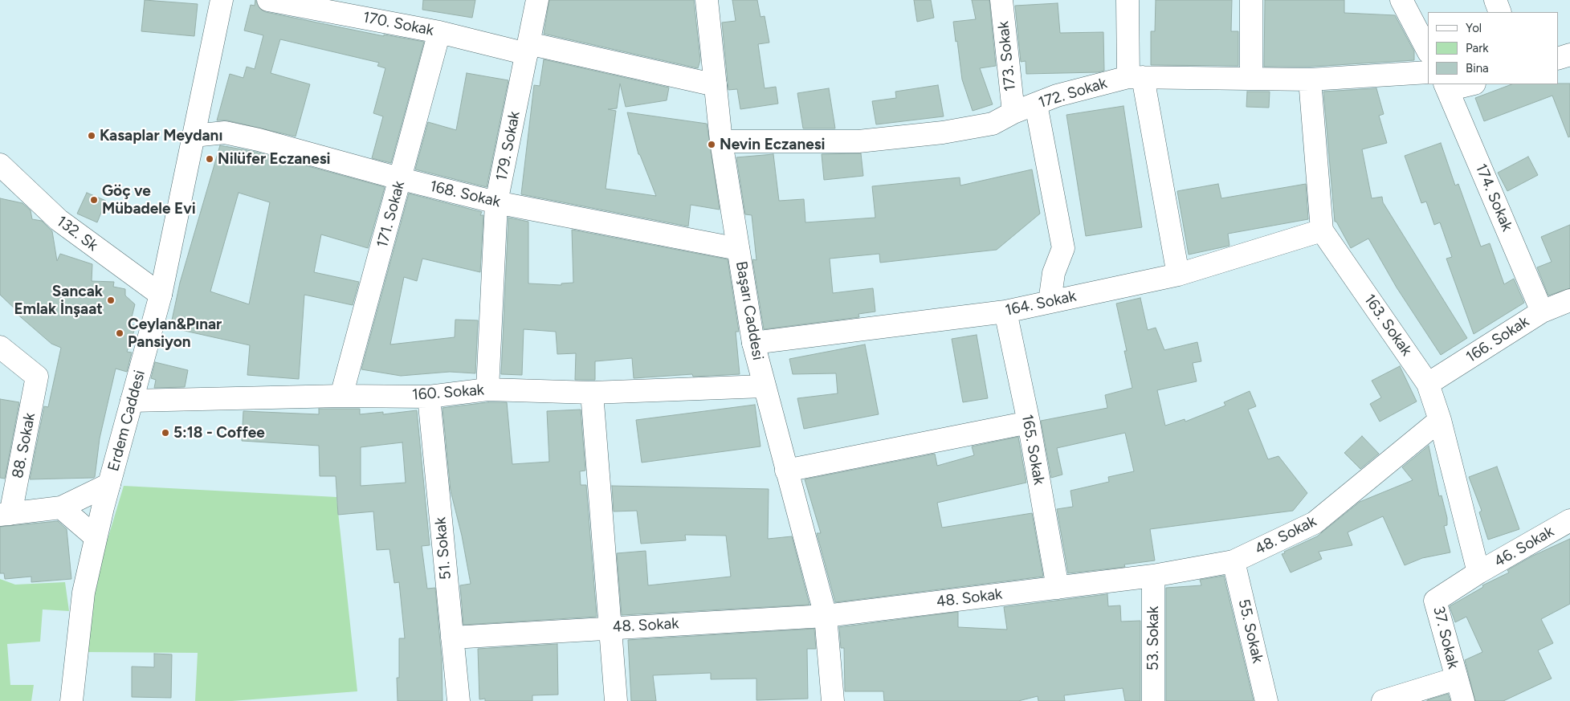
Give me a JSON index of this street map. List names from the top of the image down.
{
  "streets": {
    "street": [
      "170. Sokak",
      "173. Sokak",
      "172. Sokak",
      "179. Sokak",
      "168. Sokak",
      "174. Sokak",
      "171. Sokak",
      "132. Sk",
      "164. Sokak",
      "Başarı Caddesi",
      "163. Sokak",
      "166. Sokak",
      "160. Sokak",
      "Erdem Caddesi",
      "88. Sokak",
      "165. Sokak",
      "48. Sokak",
      "46. Sokak",
      "51. Sokak",
      "55. Sokak",
      "37. Sokak",
      "53. Sokak"
    ]
  },
  "crossings": [
    ["170. Sokak", "179. Sokak"],
    ["170. Sokak", "171. Sokak"],
    ["170. Sokak", "Başarı Caddesi"],
    ["173. Sokak", "172. Sokak"],
    ["172. Sokak", "Başarı Caddesi"],
    ["179. Sokak", "168. Sokak"],
    ["179. Sokak", "160. Sokak"],
    ["168. Sokak", "171. Sokak"],
    ["168. Sokak", "Başarı Caddesi"],
    ["168. Sokak", "Erdem Caddesi"],
    ["174. Sokak", "166. Sokak"],
    ["171. Sokak", "160. Sokak"],
    ["132. Sk", "Erdem Caddesi"],
    ["164. Sokak", "Başarı Caddesi"],
    ["164. Sokak", "163. Sokak"],
    ["164. Sokak", "165. Sokak"],
    ["Başarı Caddesi", "160. Sokak"],
    ["Başarı Caddesi", "48. Sokak"],
    ["163. Sokak", "166. Sokak"],
    ["163. Sokak", "48. Sokak"],
    ["163. Sokak", "46. Sokak"],
    ["163. Sokak", "37. Sokak"],
    ["160. Sokak", "Erdem Caddesi"],
    ["160. Sokak", "51. Sokak"],
    ["Erdem Caddesi", "88. Sokak"],
    ["165. Sokak", "48. Sokak"],
    ["48. Sokak", "51. Sokak"],
    ["48. Sokak", "55. Sokak"],
    ["48. Sokak", "53. Sokak"],
    ["46. Sokak", "37. Sokak"]
  ],
  "places": [
    "Kasaplar Meydanı",
    "Nevin Eczanesi",
    "Nilüfer Eczanesi",
    "Göç ve Mübadele Evi",
    "Sancak Emlak İnşaat",
    "Ceylan&Pınar Pansiyon",
    "5:18 - Coffee"
  ],
  "legend": ["Yol", "Park", "Bina"]
}
